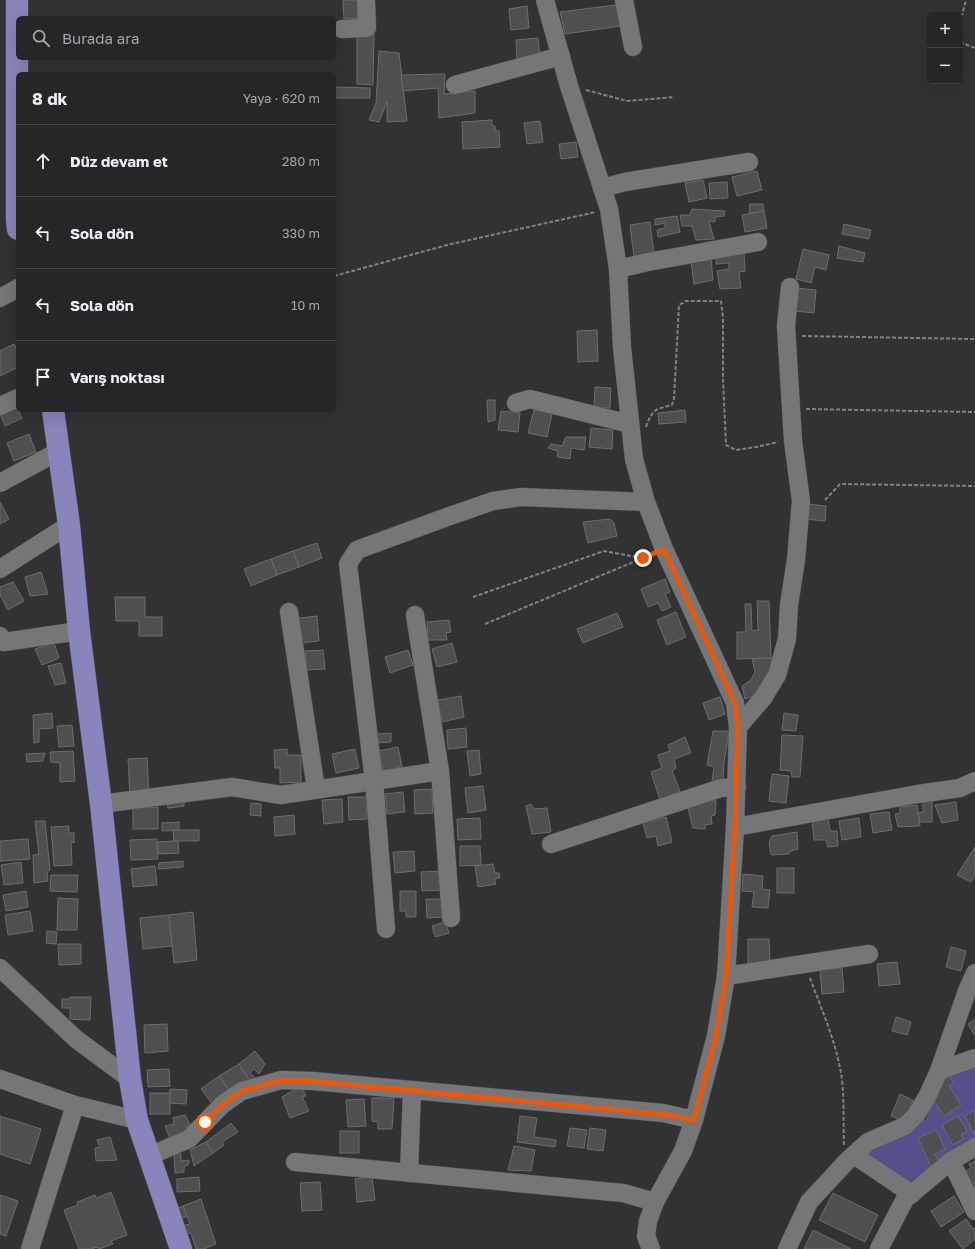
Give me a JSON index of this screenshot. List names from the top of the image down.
{
  "page": {
    "map_buttons": ["+", "−"],
    "search": "Burada ara",
    "heading": ["8 dk", "Yaya · 620 m"],
    "list": [
      ["Düz devam et", "280 m"],
      ["Sola dön", "330 m"],
      ["Sola dön", "10 m"],
      "Varış noktası"
    ]
  }
}
